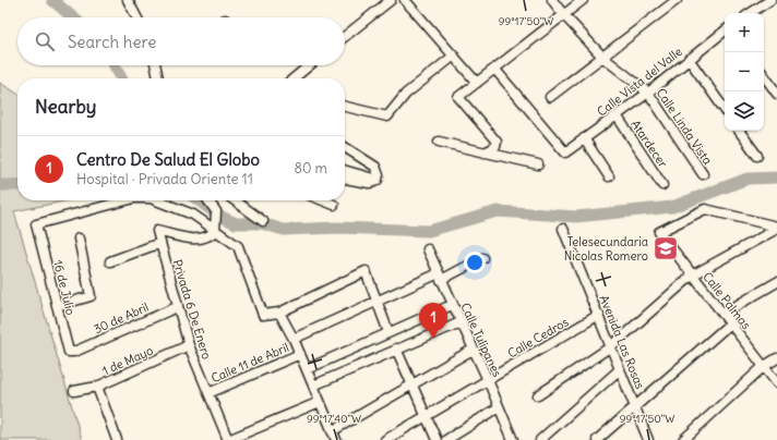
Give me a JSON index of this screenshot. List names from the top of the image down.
{
  "streets": {
    "street": [
      "Calle Vista del Valle",
      "Calle Linda Vista",
      "Atardecer",
      "16 de Julio",
      "Calle Palmas",
      "Privada 6 De Enero",
      "30 de Abril",
      "Calle Cedros",
      "Calle Tulipanes",
      "Avenida Las Rosas",
      "1 de Mayo",
      "Calle 11 de Abril"
    ]
  },
  "crossings": [
    ["Calle Vista del Valle", "Calle Linda Vista"],
    ["Calle Vista del Valle", "Atardecer"],
    ["16 de Julio", "Privada 6 De Enero"],
    ["16 de Julio", "30 de Abril"],
    ["Privada 6 De Enero", "30 de Abril"],
    ["Privada 6 De Enero", "1 de Mayo"],
    ["Privada 6 De Enero", "Calle 11 de Abril"],
    ["Calle Cedros", "Calle Tulipanes"],
    ["Calle Cedros", "Avenida Las Rosas"]
  ],
  "places": {
    "school or university": ["Telesecundaria Nicolas Romero"]
  },
  "page": {
    "map_buttons": ["+", "−"],
    "search": "Search here",
    "heading": "Nearby",
    "list": [
      {
        "mark": "1",
        "name": "Centro De Salud El Globo",
        "note": "Hospital · Privada Oriente 11",
        "value": "80 m"
      }
    ],
    "pins": "1"
  },
  "coordinates": ["99°17'50\"W", "99°17'40\"W"]
}
